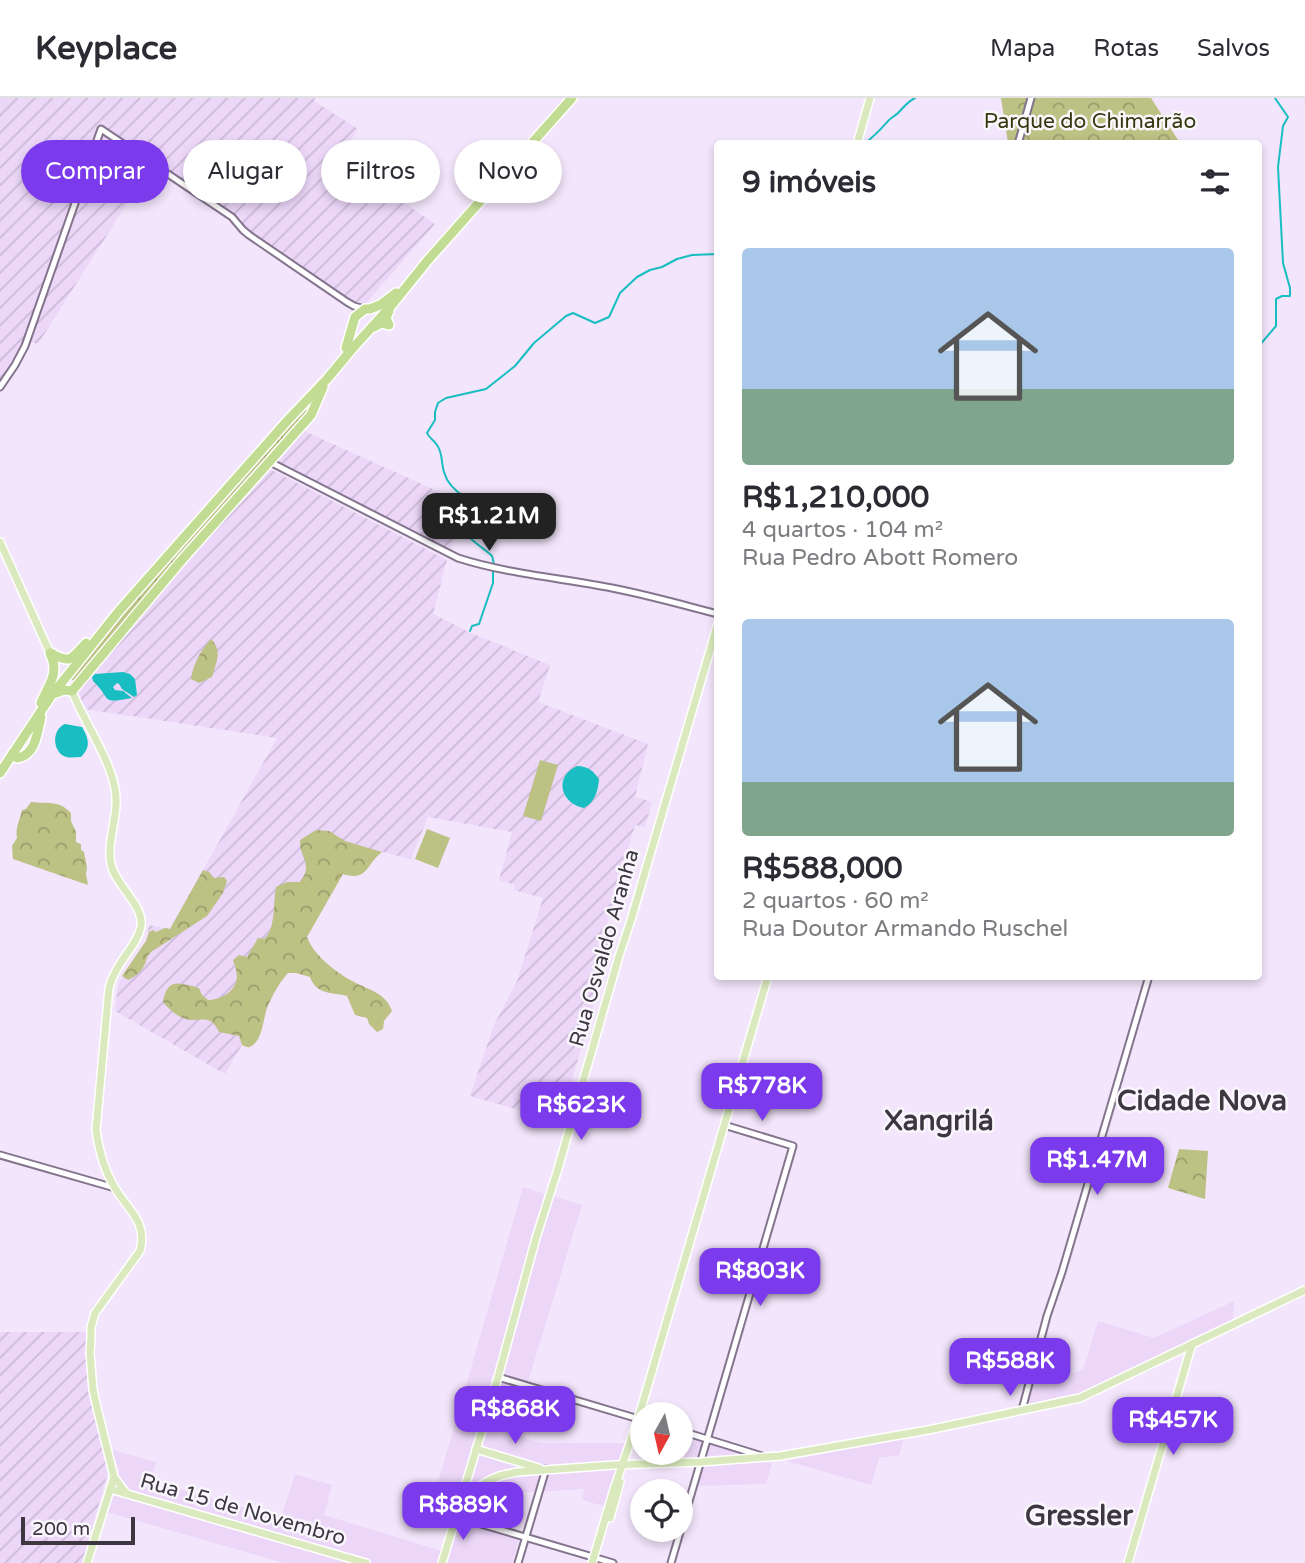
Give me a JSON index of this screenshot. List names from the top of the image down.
{
  "streets": {
    "main road": ["Rua Osvaldo Aranha", "Rua 15 de Novembro"]
  },
  "districts": ["Cidade Nova", "Xangrilá", "Gressler"],
  "parks": ["Parque do Chimarrão"],
  "scale_bar": "200 m",
  "north": "bottom",
  "page": {
    "header": "Keyplace",
    "nav": ["Mapa", "Rotas", "Salvos"],
    "chip": [
      "Comprar",
      "Alugar",
      "Filtros",
      "Novo"
    ],
    "heading": "9 imóveis",
    "list": [
      {
        "name": "R$1,210,000",
        "note": "4 quartos · 104 m² · Rua Pedro Abott Romero"
      },
      {
        "name": "R$588,000",
        "note": "2 quartos · 60 m² · Rua Doutor Armando Ruschel"
      }
    ],
    "price": [
      "R$1.21M",
      "R$778K",
      "R$623K",
      "R$1.47M",
      "R$803K",
      "R$588K",
      "R$868K",
      "R$457K",
      "R$889K"
    ],
    "scale": "200 m"
  }
}
